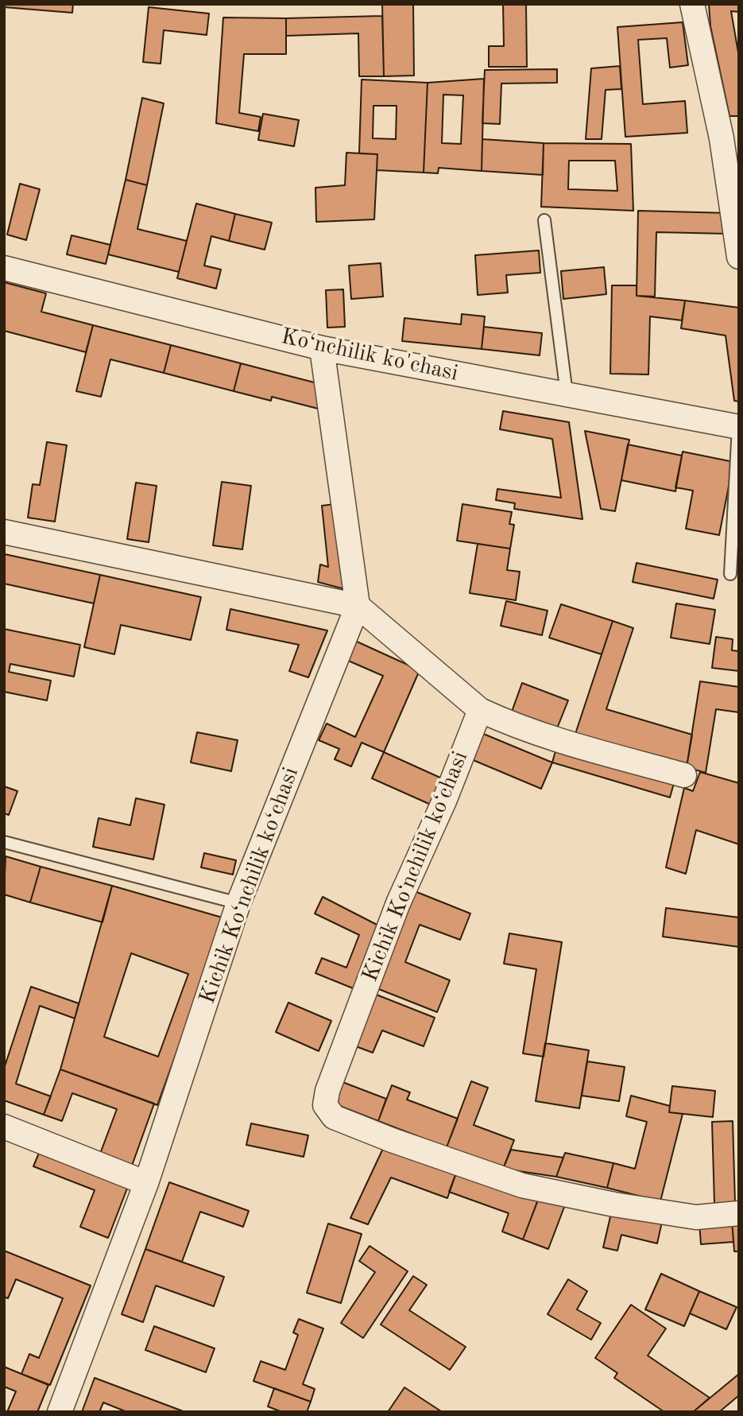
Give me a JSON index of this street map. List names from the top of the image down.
{
  "streets": {
    "street": ["Ko‘nchilik ko'chasi", "Kichik Koʻnchilik koʻchasi", "Kichik Ko‘nchilik ko‘chasi"]
  },
  "crossings": [
    ["Ko‘nchilik ko'chasi", "Kichik Ko‘nchilik ko‘chasi"]
  ]
}
